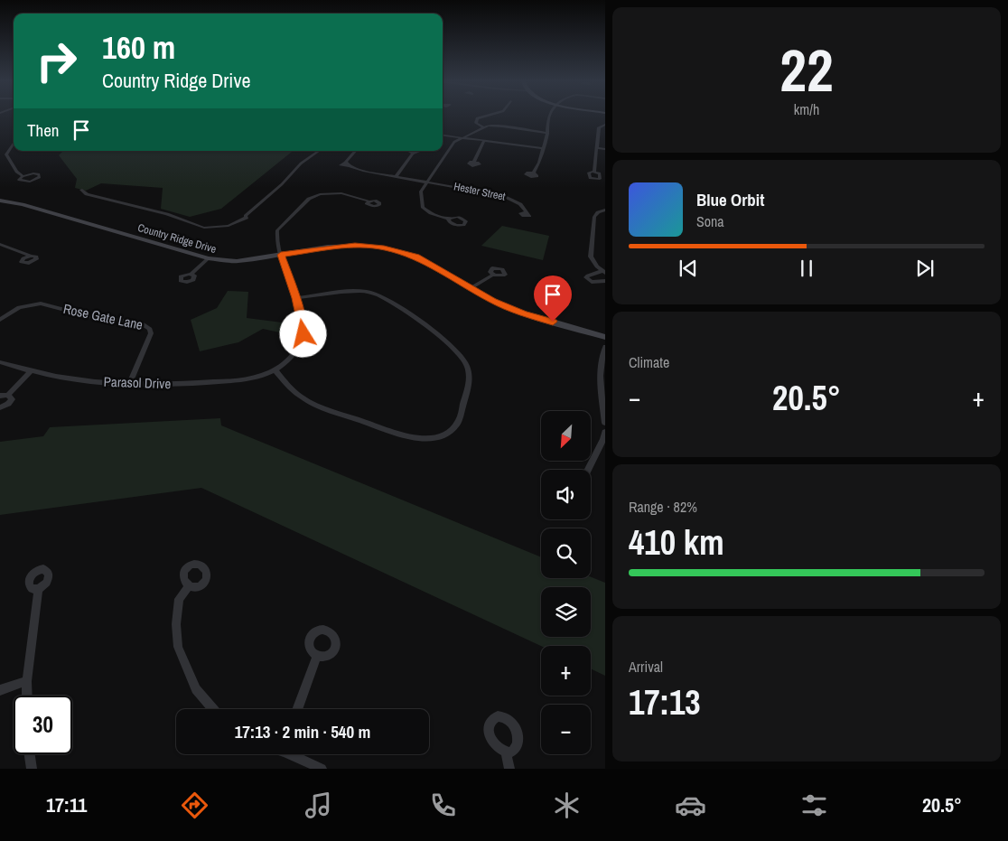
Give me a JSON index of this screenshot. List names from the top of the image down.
{
  "streets": {
    "street": [
      "Hester Street",
      "Country Ridge Drive",
      "Rose Gate Lane",
      "Parasol Drive"
    ]
  },
  "crossings": [
    ["Country Ridge Drive", "Parasol Drive"],
    ["Rose Gate Lane", "Parasol Drive"]
  ],
  "north": "bottom left",
  "page": {
    "tile": [
      ["22", "km/h"],
      "Climate",
      ["Range · 82%", "410 km"],
      ["Arrival", "17:13"]
    ],
    "turn": ["160 m", "Country Ridge Drive"],
    "then": "Then",
    "song": ["Blue Orbit", "Sona"],
    "heat": ["−", "20.5°", "+"],
    "map_buttons": ["+", "−"],
    "limit": "30",
    "trip": "17:13 · 2 min · 540 m",
    "tabs": ["17:11", "20.5°"]
  }
}
